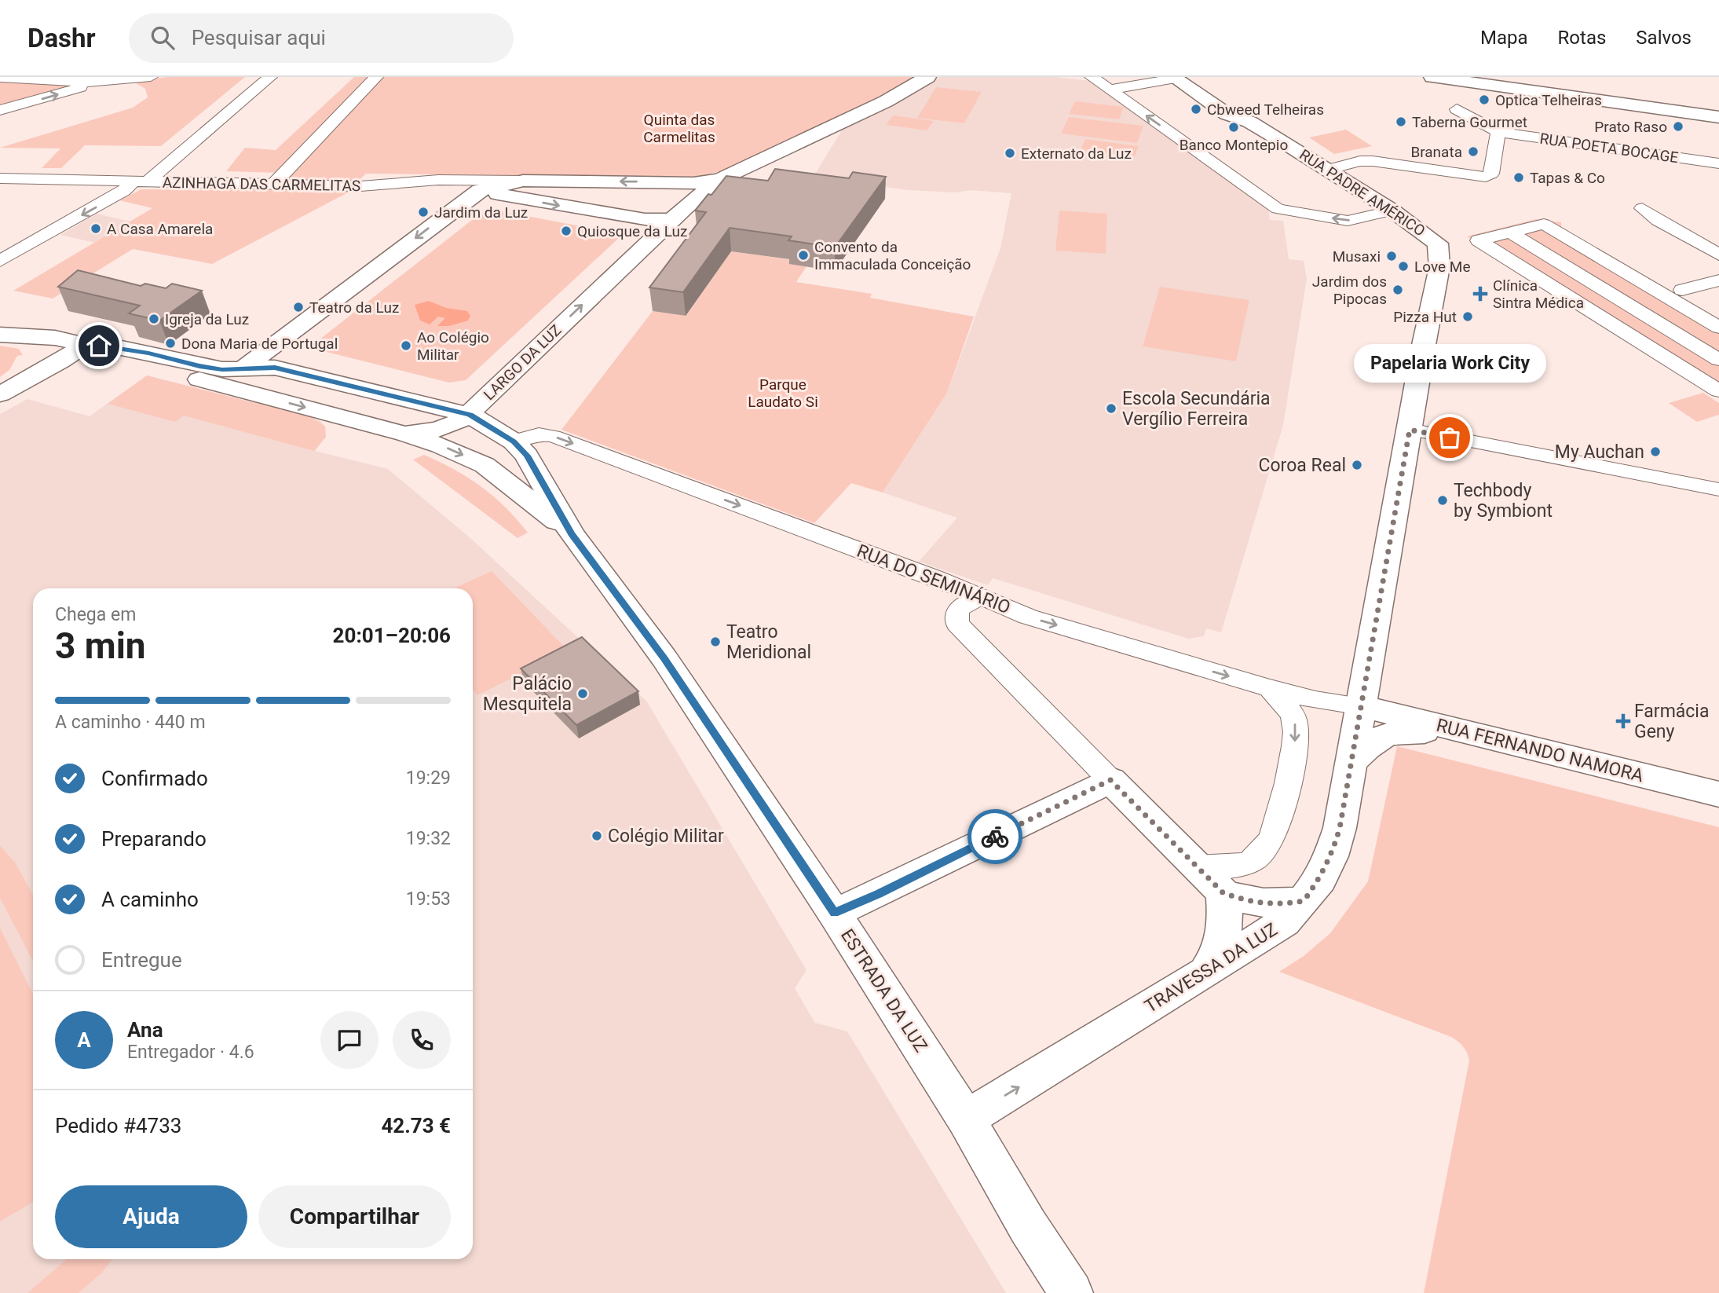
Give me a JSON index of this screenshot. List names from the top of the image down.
{
  "streets": {
    "street": [
      "RUA POETA BOCAGE",
      "AZINHAGA DAS CARMELITAS",
      "RUA PADRE AMÉRICO",
      "LARGO DA LUZ",
      "RUA DO SEMINÁRIO",
      "RUA FERNANDO NAMORA",
      "TRAVESSA DA LUZ",
      "ESTRADA DA LUZ"
    ]
  },
  "crossings": [
    ["RUA PADRE AMÉRICO", "RUA DO SEMINÁRIO"],
    ["RUA PADRE AMÉRICO", "RUA FERNANDO NAMORA"],
    ["RUA PADRE AMÉRICO", "TRAVESSA DA LUZ"],
    ["LARGO DA LUZ", "ESTRADA DA LUZ"],
    ["RUA DO SEMINÁRIO", "RUA FERNANDO NAMORA"],
    ["RUA DO SEMINÁRIO", "TRAVESSA DA LUZ"],
    ["RUA DO SEMINÁRIO", "ESTRADA DA LUZ"],
    ["RUA FERNANDO NAMORA", "TRAVESSA DA LUZ"],
    ["TRAVESSA DA LUZ", "ESTRADA DA LUZ"]
  ],
  "one_way": ["RUA DO SEMINÁRIO"],
  "parks": ["Quinta das Carmelitas", "Parque Laudato Si"],
  "places": {
    "other": [
      "Optica Telheiras",
      "Cbweed Telheiras",
      "Taberna Gourmet",
      "Prato Raso",
      "Banco Montepio",
      "Branata",
      "Externato da Luz",
      "Tapas & Co",
      "Jardim da Luz",
      "A Casa Amarela",
      "Quiosque da Luz",
      "Convento da Immaculada Conceição",
      "Musaxi",
      "Love Me",
      "Jardim dos Pipocas",
      "Teatro da Luz",
      "Pizza Hut",
      "Igreja da Luz",
      "Dona Maria de Portugal",
      "Ao Colégio Militar",
      "Escola Secundária Vergílio Ferreira",
      "Papelaria Work City",
      "My Auchan",
      "Coroa Real",
      "Techbody by Symbiont",
      "Teatro Meridional",
      "Palácio Mesquitela",
      "Colégio Militar"
    ],
    "health": ["Clínica Sintra Médica", "Farmácia Geny"]
  },
  "page": {
    "header": "Dashr",
    "search": "Pesquisar aqui",
    "nav": ["Mapa", "Rotas", "Salvos"],
    "bubble": "Papelaria Work City",
    "heading": ["3 min", "Chega em", "20:01–20:06"],
    "panel": [
      "Ana",
      "Entregador · 4.6",
      "Pedido #4733",
      "42.73 €"
    ],
    "bar": "A caminho · 440 m",
    "list": [
      ["Confirmado", "19:29"],
      ["Preparando", "19:32"],
      ["A caminho", "19:53"],
      "Entregue"
    ],
    "round": "A",
    "buttons": ["Ajuda", "Compartilhar"]
  }
}
